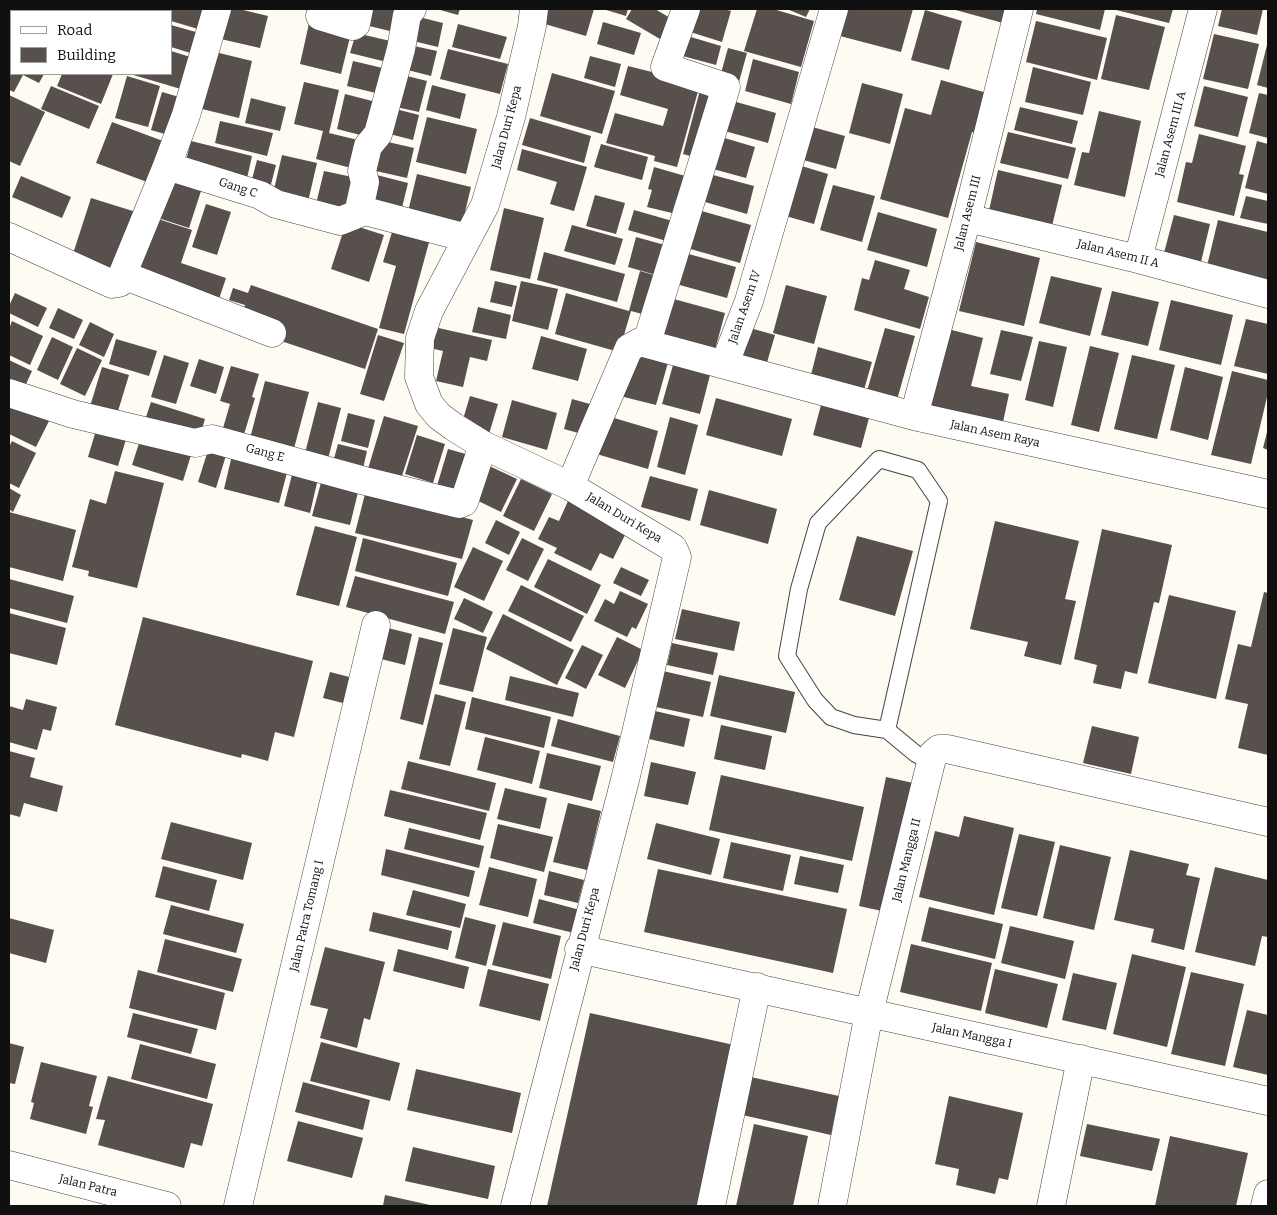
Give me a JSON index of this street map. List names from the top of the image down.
{
  "streets": {
    "street": [
      "Jalan Duri Kepa",
      "Jalan Asem III A",
      "Gang C",
      "Jalan Asem III",
      "Jalan Asem II A",
      "Jalan Asem IV",
      "Jalan Asem Raya",
      "Gang E",
      "Jalan Mangga II",
      "Jalan Patra Tomang I",
      "Jalan Mangga I",
      "Jalan Patra"
    ]
  },
  "crossings": [
    ["Jalan Duri Kepa", "Gang C"],
    ["Jalan Duri Kepa", "Gang E"],
    ["Jalan Asem III A", "Jalan Asem II A"],
    ["Jalan Asem III", "Jalan Asem II A"],
    ["Jalan Asem III", "Jalan Asem Raya"],
    ["Jalan Asem IV", "Jalan Asem Raya"],
    ["Jalan Mangga II", "Jalan Mangga I"]
  ],
  "legend": ["Road", "Building"]
}
